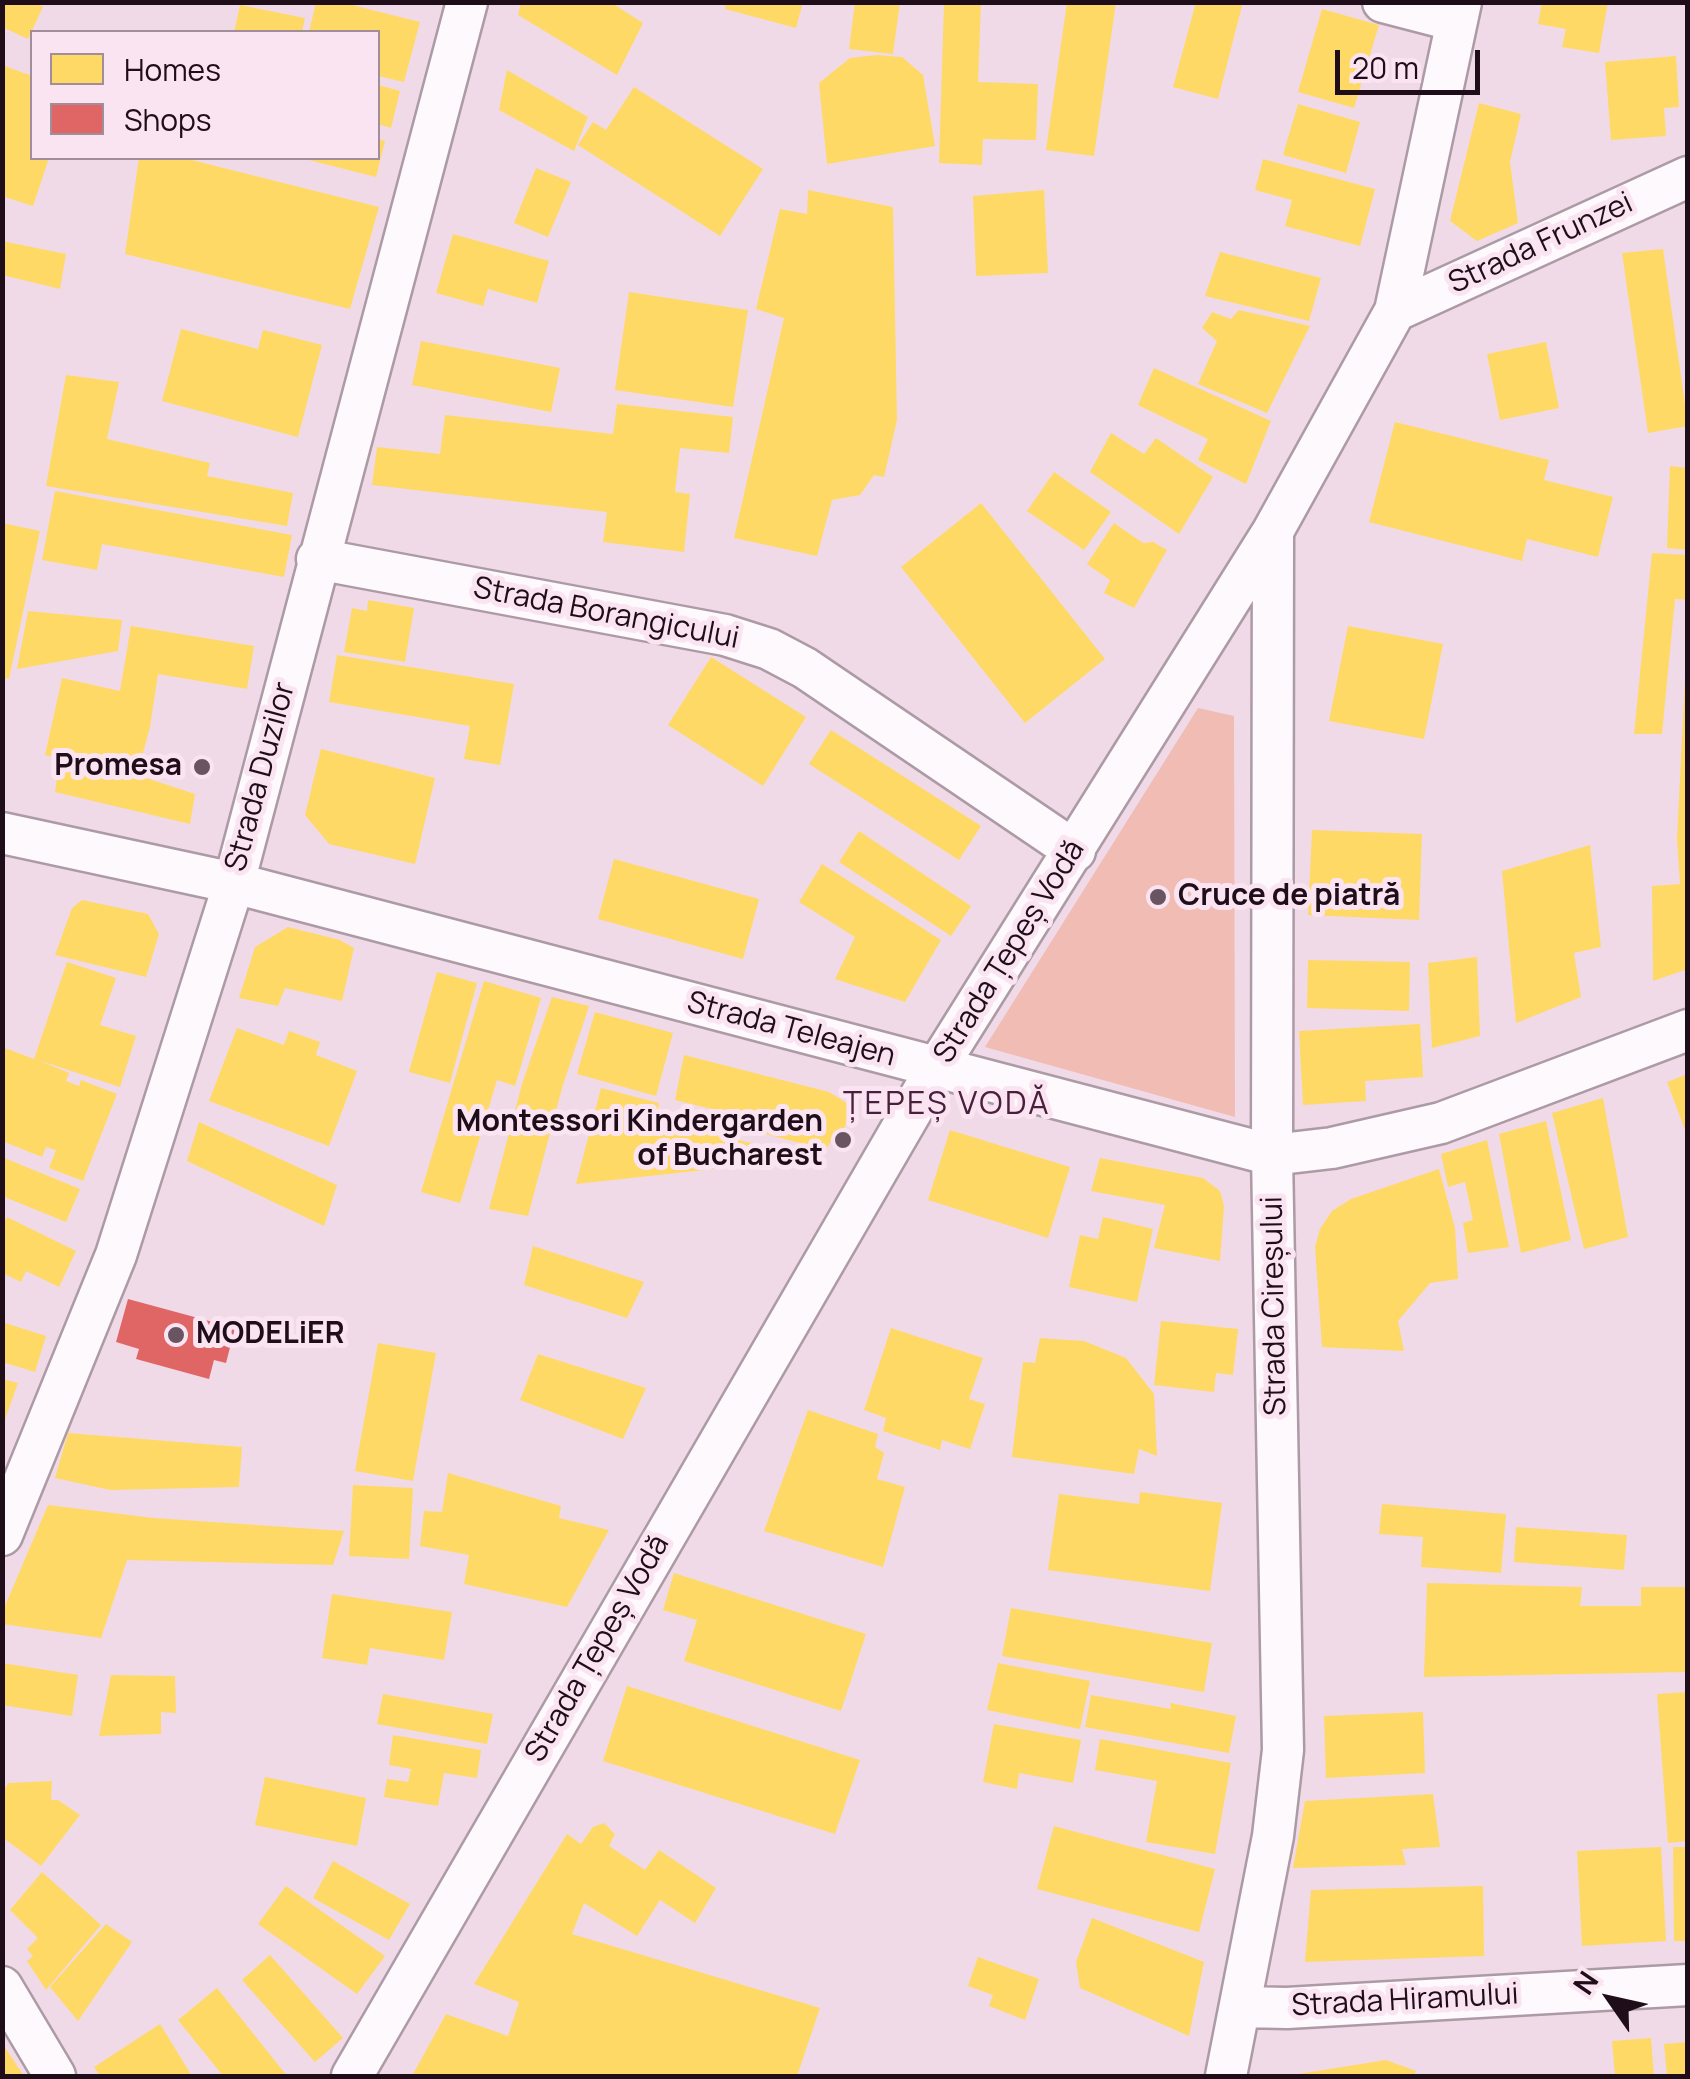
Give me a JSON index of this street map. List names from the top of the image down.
{
  "streets": {
    "street": [
      "Strada Frunzei",
      "Strada Borangicului",
      "Strada Duzilor",
      "Strada Țepeș Vodă",
      "Strada Teleajen",
      "Strada Cireșului",
      "Strada Hiramului"
    ]
  },
  "crossings": [
    ["Strada Frunzei", "Strada Țepeș Vodă"],
    ["Strada Borangicului", "Strada Duzilor"],
    ["Strada Borangicului", "Strada Țepeș Vodă"],
    ["Strada Duzilor", "Strada Teleajen"],
    ["Strada Țepeș Vodă", "Strada Teleajen"],
    ["Strada Țepeș Vodă", "Strada Cireșului"],
    ["Strada Teleajen", "Strada Cireșului"],
    ["Strada Cireșului", "Strada Hiramului"]
  ],
  "districts": ["ȚEPEȘ VODĂ"],
  "places": [
    "Promesa",
    "Cruce de piatră",
    "Montessori Kindergarden of Bucharest",
    "MODELiER"
  ],
  "legend": ["Homes", "Shops"],
  "scale_bar": "20 m",
  "north": "top left"
}
